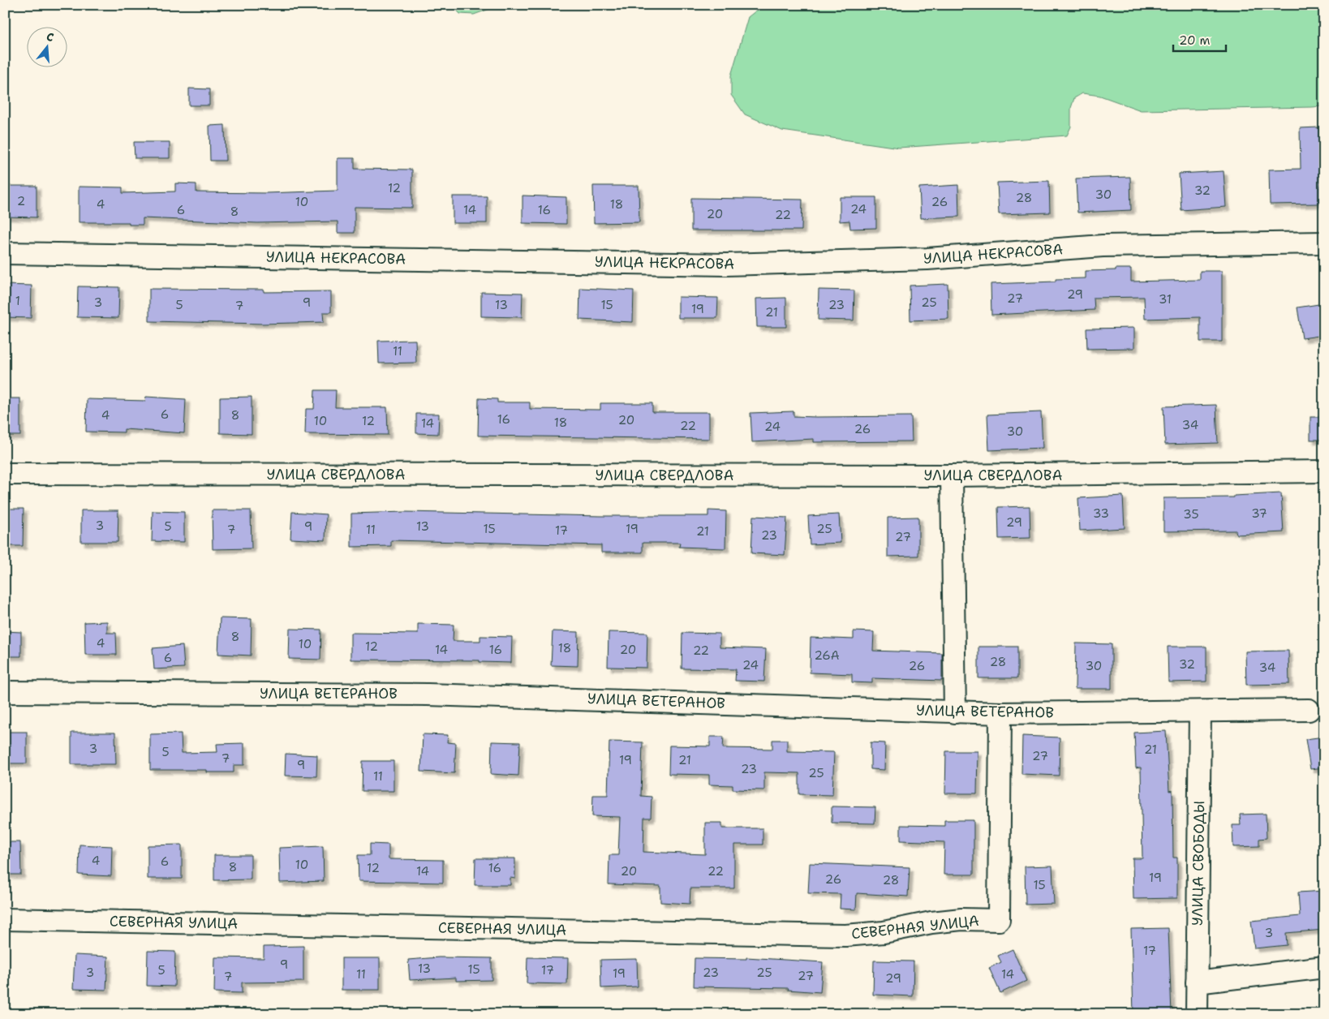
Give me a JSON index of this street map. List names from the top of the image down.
{
  "streets": {
    "street": [
      "УЛИЦА НЕКРАСОВА",
      "УЛИЦА СВЕРДЛОВА",
      "УЛИЦА ВЕТЕРАНОВ",
      "УЛИЦА СВОБОДЫ",
      "СЕВЕРНАЯ УЛИЦА"
    ]
  },
  "crossings": [
    ["УЛИЦА ВЕТЕРАНОВ", "УЛИЦА СВОБОДЫ"],
    ["УЛИЦА ВЕТЕРАНОВ", "СЕВЕРНАЯ УЛИЦА"]
  ],
  "house_numbers": [
    "12",
    "32",
    "30",
    "28",
    "2",
    "10",
    "26",
    "4",
    "18",
    "24",
    "6",
    "14",
    "16",
    "8",
    "20",
    "22",
    "29",
    "27",
    "31",
    "1",
    "3",
    "9",
    "25",
    "5",
    "13",
    "15",
    "23",
    "7",
    "19",
    "21",
    "11",
    "6",
    "4",
    "8",
    "16",
    "20",
    "10",
    "12",
    "18",
    "14",
    "34",
    "22",
    "24",
    "26",
    "30",
    "33",
    "37",
    "35",
    "29",
    "3",
    "5",
    "9",
    "13",
    "15",
    "19",
    "25",
    "7",
    "11",
    "17",
    "21",
    "23",
    "27",
    "8",
    "4",
    "10",
    "12",
    "18",
    "14",
    "16",
    "20",
    "22",
    "26А",
    "6",
    "28",
    "32",
    "24",
    "26",
    "30",
    "34",
    "3",
    "21",
    "5",
    "27",
    "7",
    "19",
    "21",
    "9",
    "23",
    "25",
    "11",
    "4",
    "6",
    "10",
    "8",
    "12",
    "16",
    "14",
    "20",
    "22",
    "19",
    "26",
    "28",
    "15",
    "3",
    "17",
    "9",
    "13",
    "15",
    "5",
    "17",
    "3",
    "23",
    "25",
    "19",
    "11",
    "14",
    "27",
    "7",
    "29"
  ],
  "scale_bar": "20 m",
  "north": "top"
}
